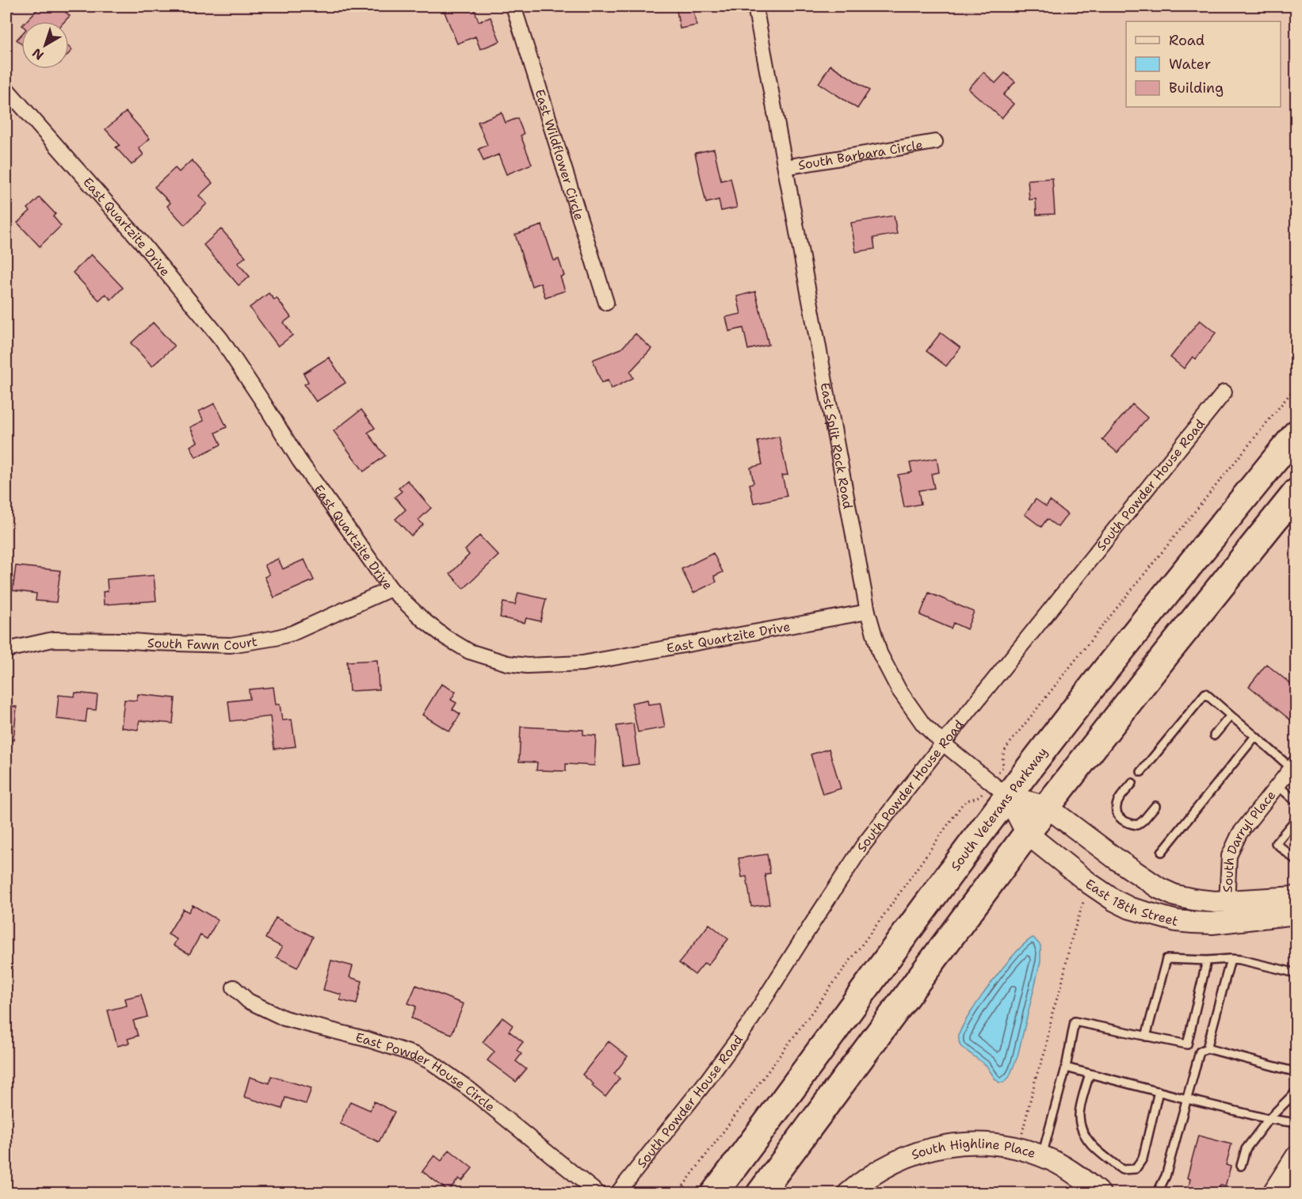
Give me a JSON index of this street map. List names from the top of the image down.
{
  "streets": {
    "highway": ["South Veterans Parkway"],
    "street": [
      "East Wildflower Circle",
      "South Barbara Circle",
      "East Quartzite Drive",
      "East Split Rock Road",
      "South Powder House Road",
      "South Fawn Court",
      "South Darryl Place",
      "East 18th Street",
      "East Powder House Circle",
      "South Highline Place"
    ]
  },
  "crossings": [
    ["South Barbara Circle", "East Split Rock Road"],
    ["East Quartzite Drive", "East Split Rock Road"],
    ["East Quartzite Drive", "South Fawn Court"],
    ["East Split Rock Road", "South Powder House Road"],
    ["East Split Rock Road", "South Veterans Parkway"],
    ["East Split Rock Road", "East 18th Street"],
    ["South Veterans Parkway", "East 18th Street"],
    ["South Darryl Place", "East 18th Street"]
  ],
  "legend": ["Road", "Water", "Building"],
  "north": "bottom left"
}
